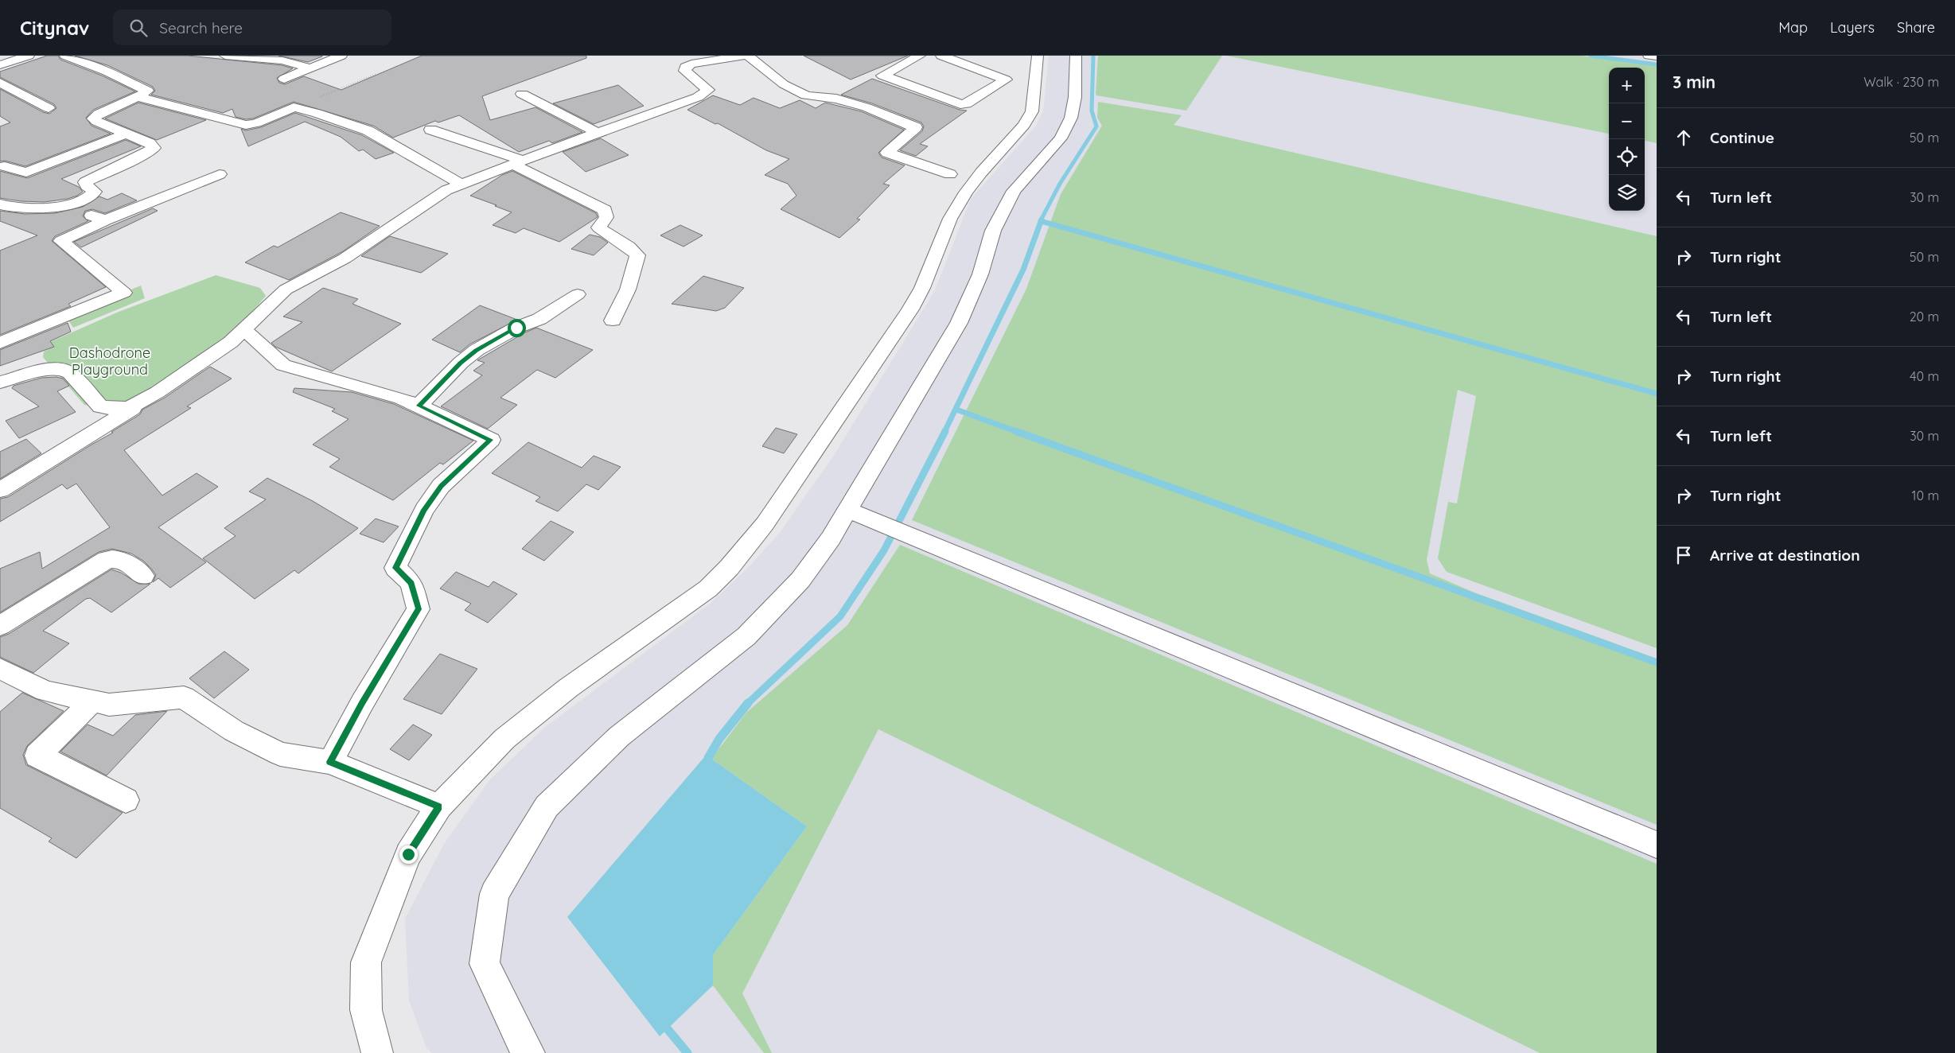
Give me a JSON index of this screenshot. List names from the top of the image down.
{
  "parks": ["Dashodrone Playground"],
  "page": {
    "header": "Citynav",
    "search": "Search here",
    "nav": ["Map", "Layers", "Share"],
    "heading": ["3 min", "Walk · 230 m"],
    "map_buttons": ["+", "−"],
    "list": [
      ["Continue", "50 m"],
      ["Turn left", "30 m"],
      ["Turn right", "50 m"],
      ["Turn left", "20 m"],
      ["Turn right", "40 m"],
      ["Turn left", "30 m"],
      ["Turn right", "10 m"],
      "Arrive at destination"
    ]
  }
}
